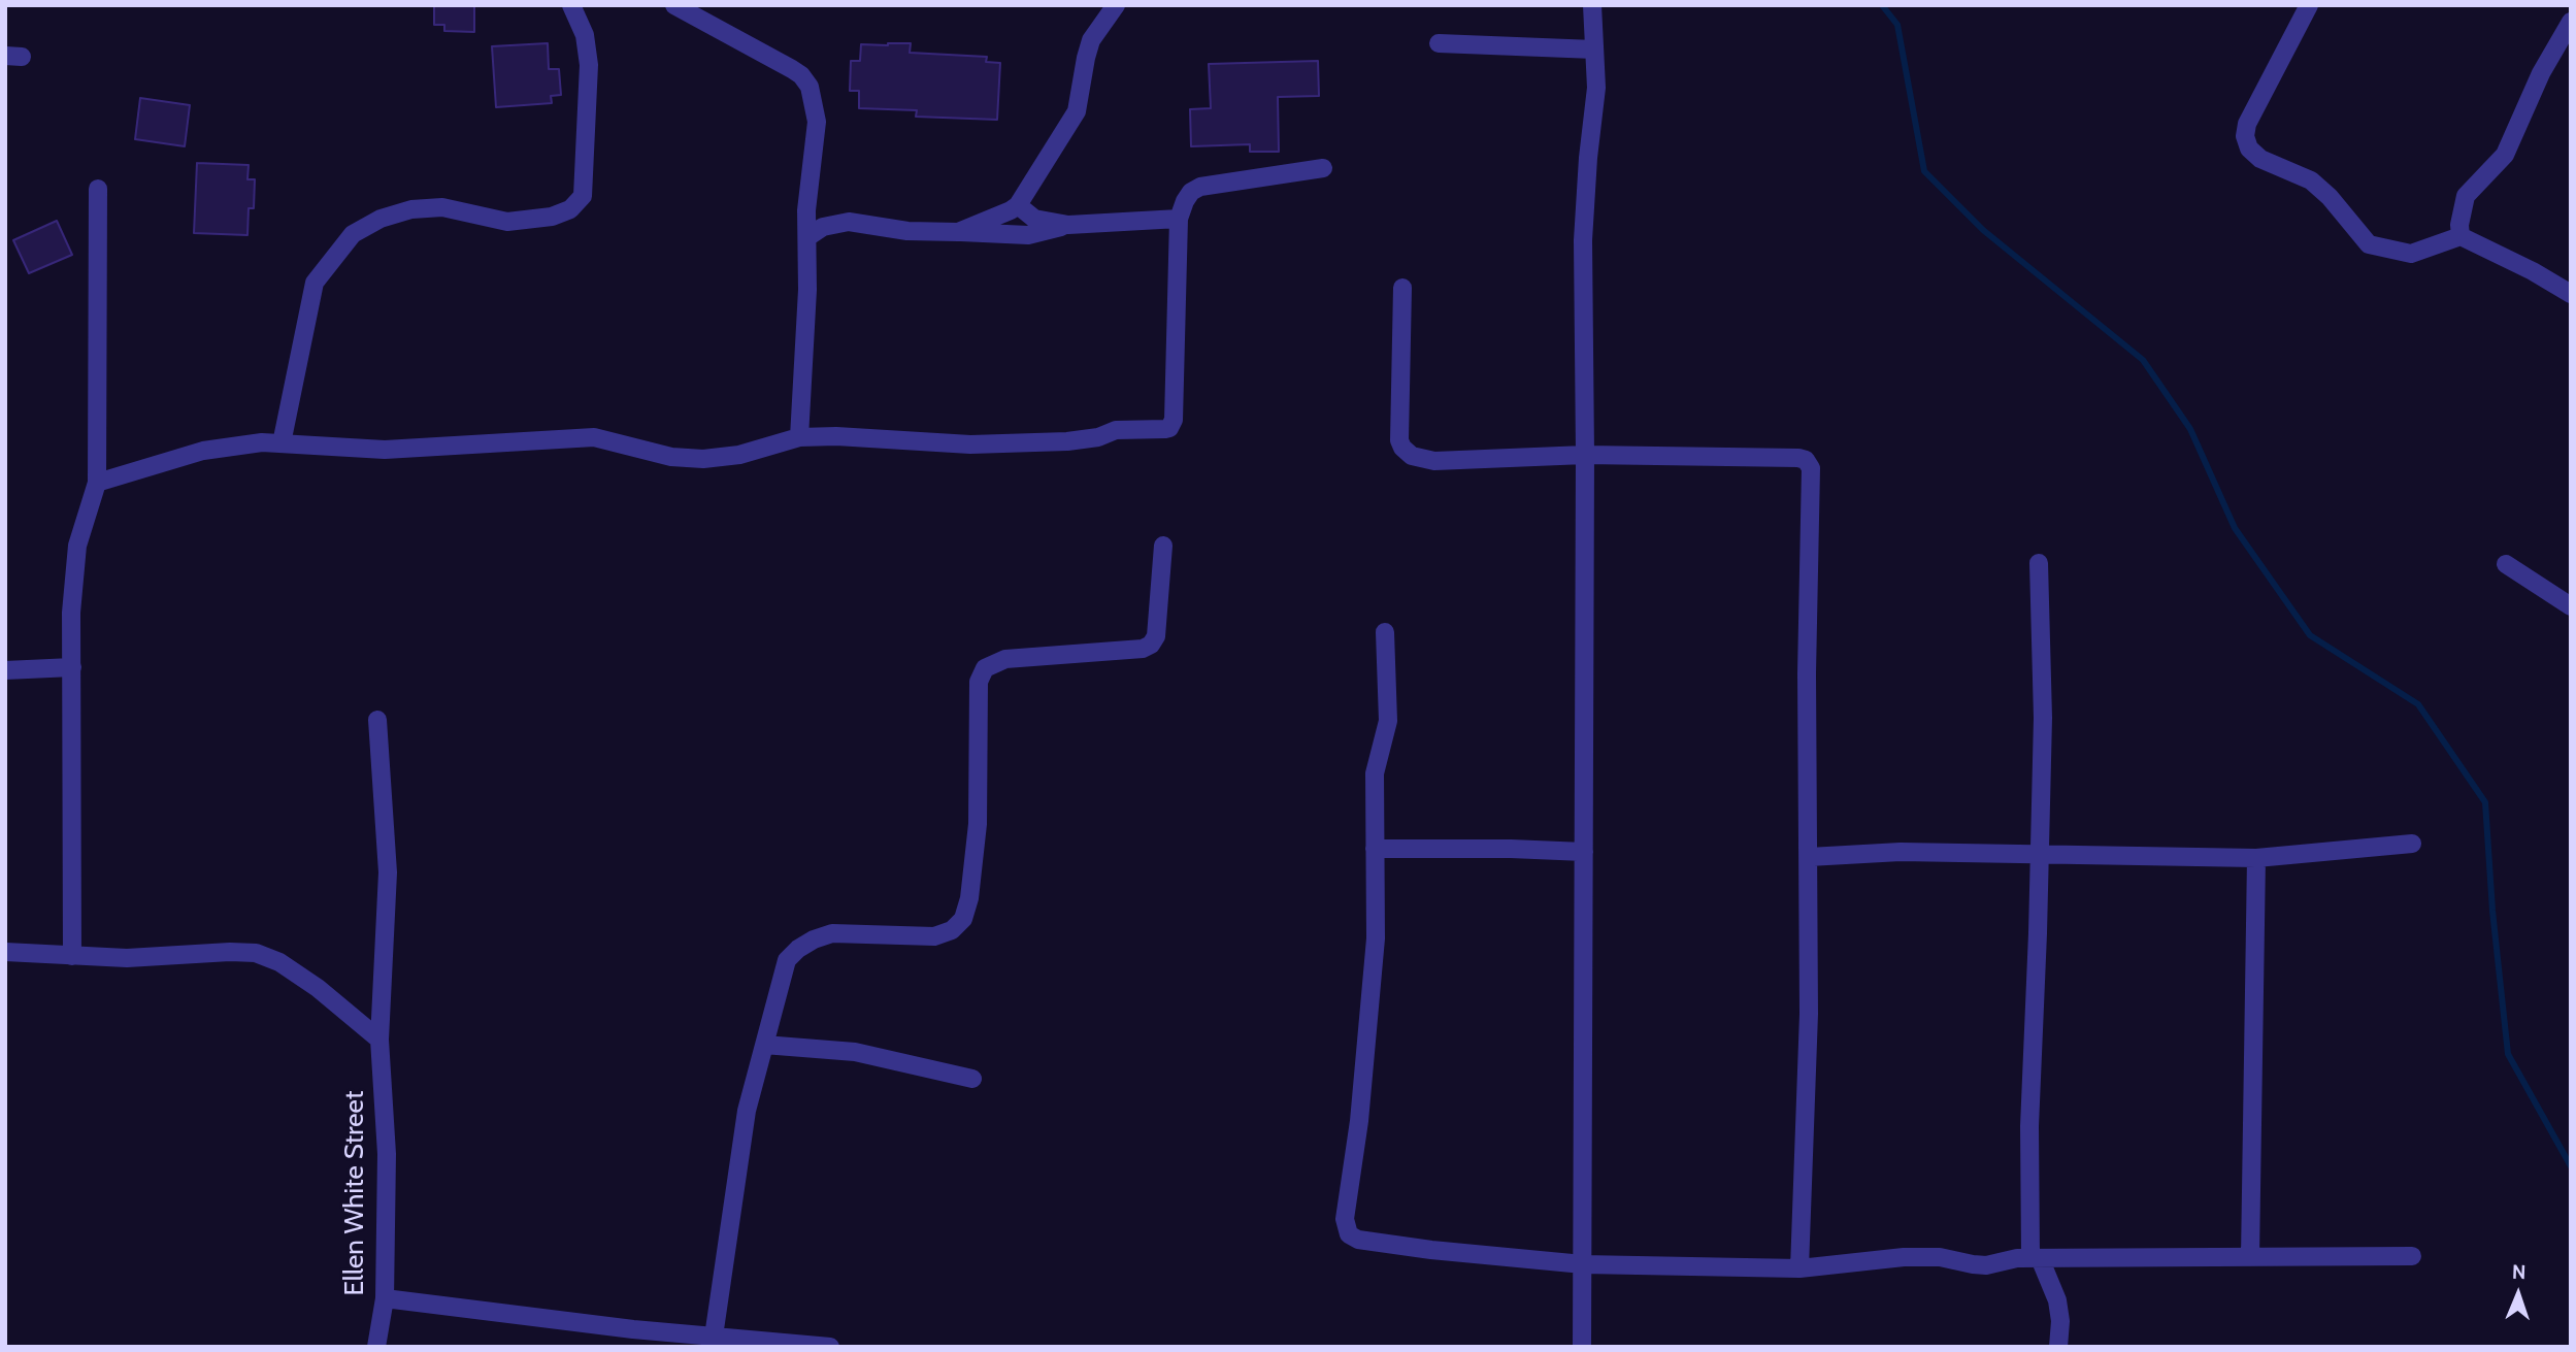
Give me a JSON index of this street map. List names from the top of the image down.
{
  "streets": {
    "street": ["Ellen White Street"]
  },
  "north": "top"
}
